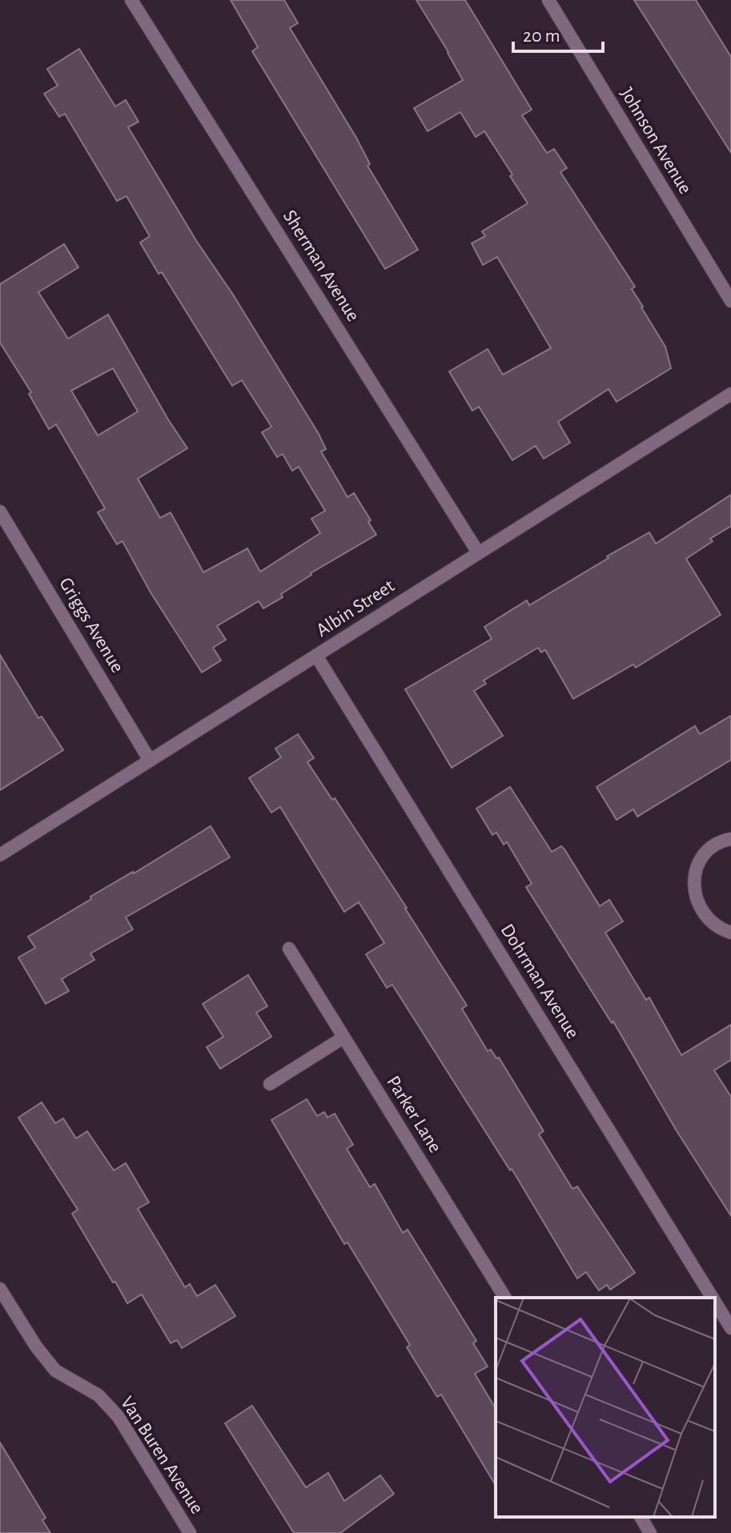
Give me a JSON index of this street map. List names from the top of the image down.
{
  "streets": {
    "street": [
      "Johnson Avenue",
      "Sherman Avenue",
      "Albin Street",
      "Griggs Avenue",
      "Dohrman Avenue",
      "Parker Lane",
      "Van Buren Avenue"
    ]
  },
  "crossings": [
    ["Sherman Avenue", "Albin Street"],
    ["Albin Street", "Griggs Avenue"],
    ["Albin Street", "Dohrman Avenue"]
  ],
  "scale_bar": "20 m"
}
